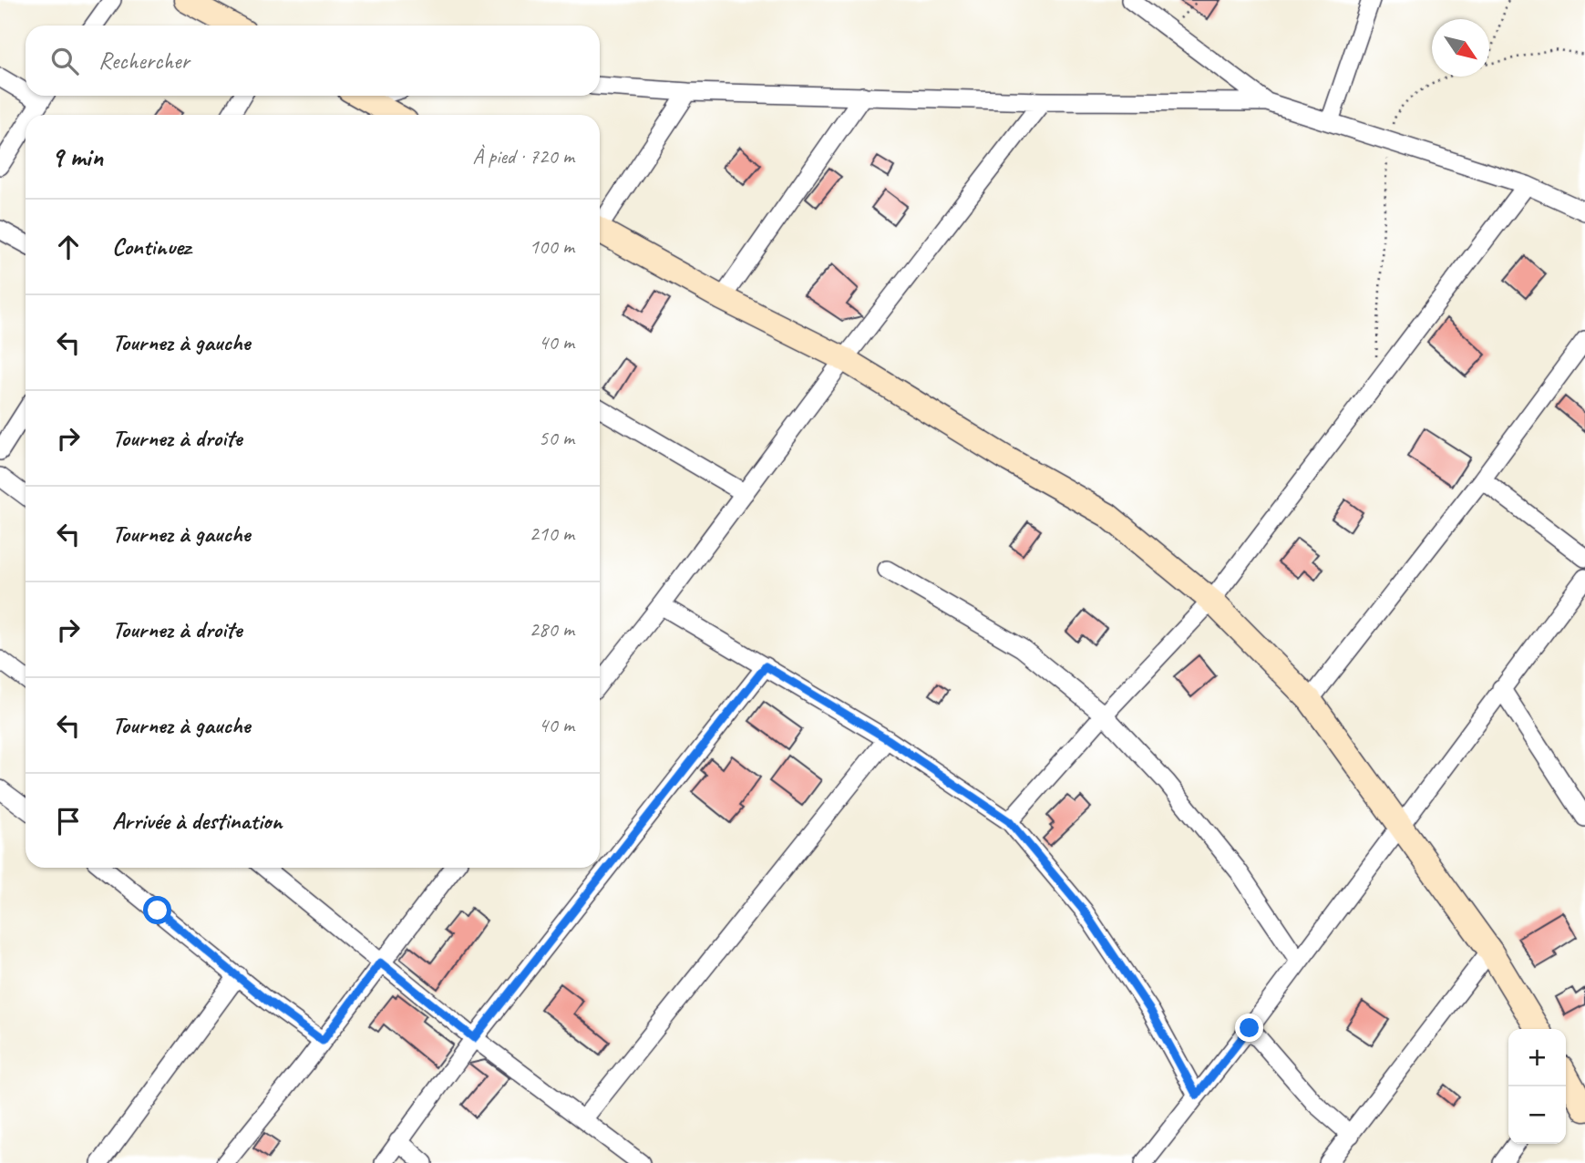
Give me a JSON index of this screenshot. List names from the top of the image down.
{
  "north": "bottom right",
  "page": {
    "search": "Rechercher",
    "heading": ["9 min", "À pied · 720 m"],
    "list": [
      ["Continuez", "100 m"],
      ["Tournez à gauche", "40 m"],
      ["Tournez à droite", "50 m"],
      ["Tournez à gauche", "210 m"],
      ["Tournez à droite", "280 m"],
      ["Tournez à gauche", "40 m"],
      "Arrivée à destination"
    ],
    "map_buttons": ["+", "−"]
  }
}
